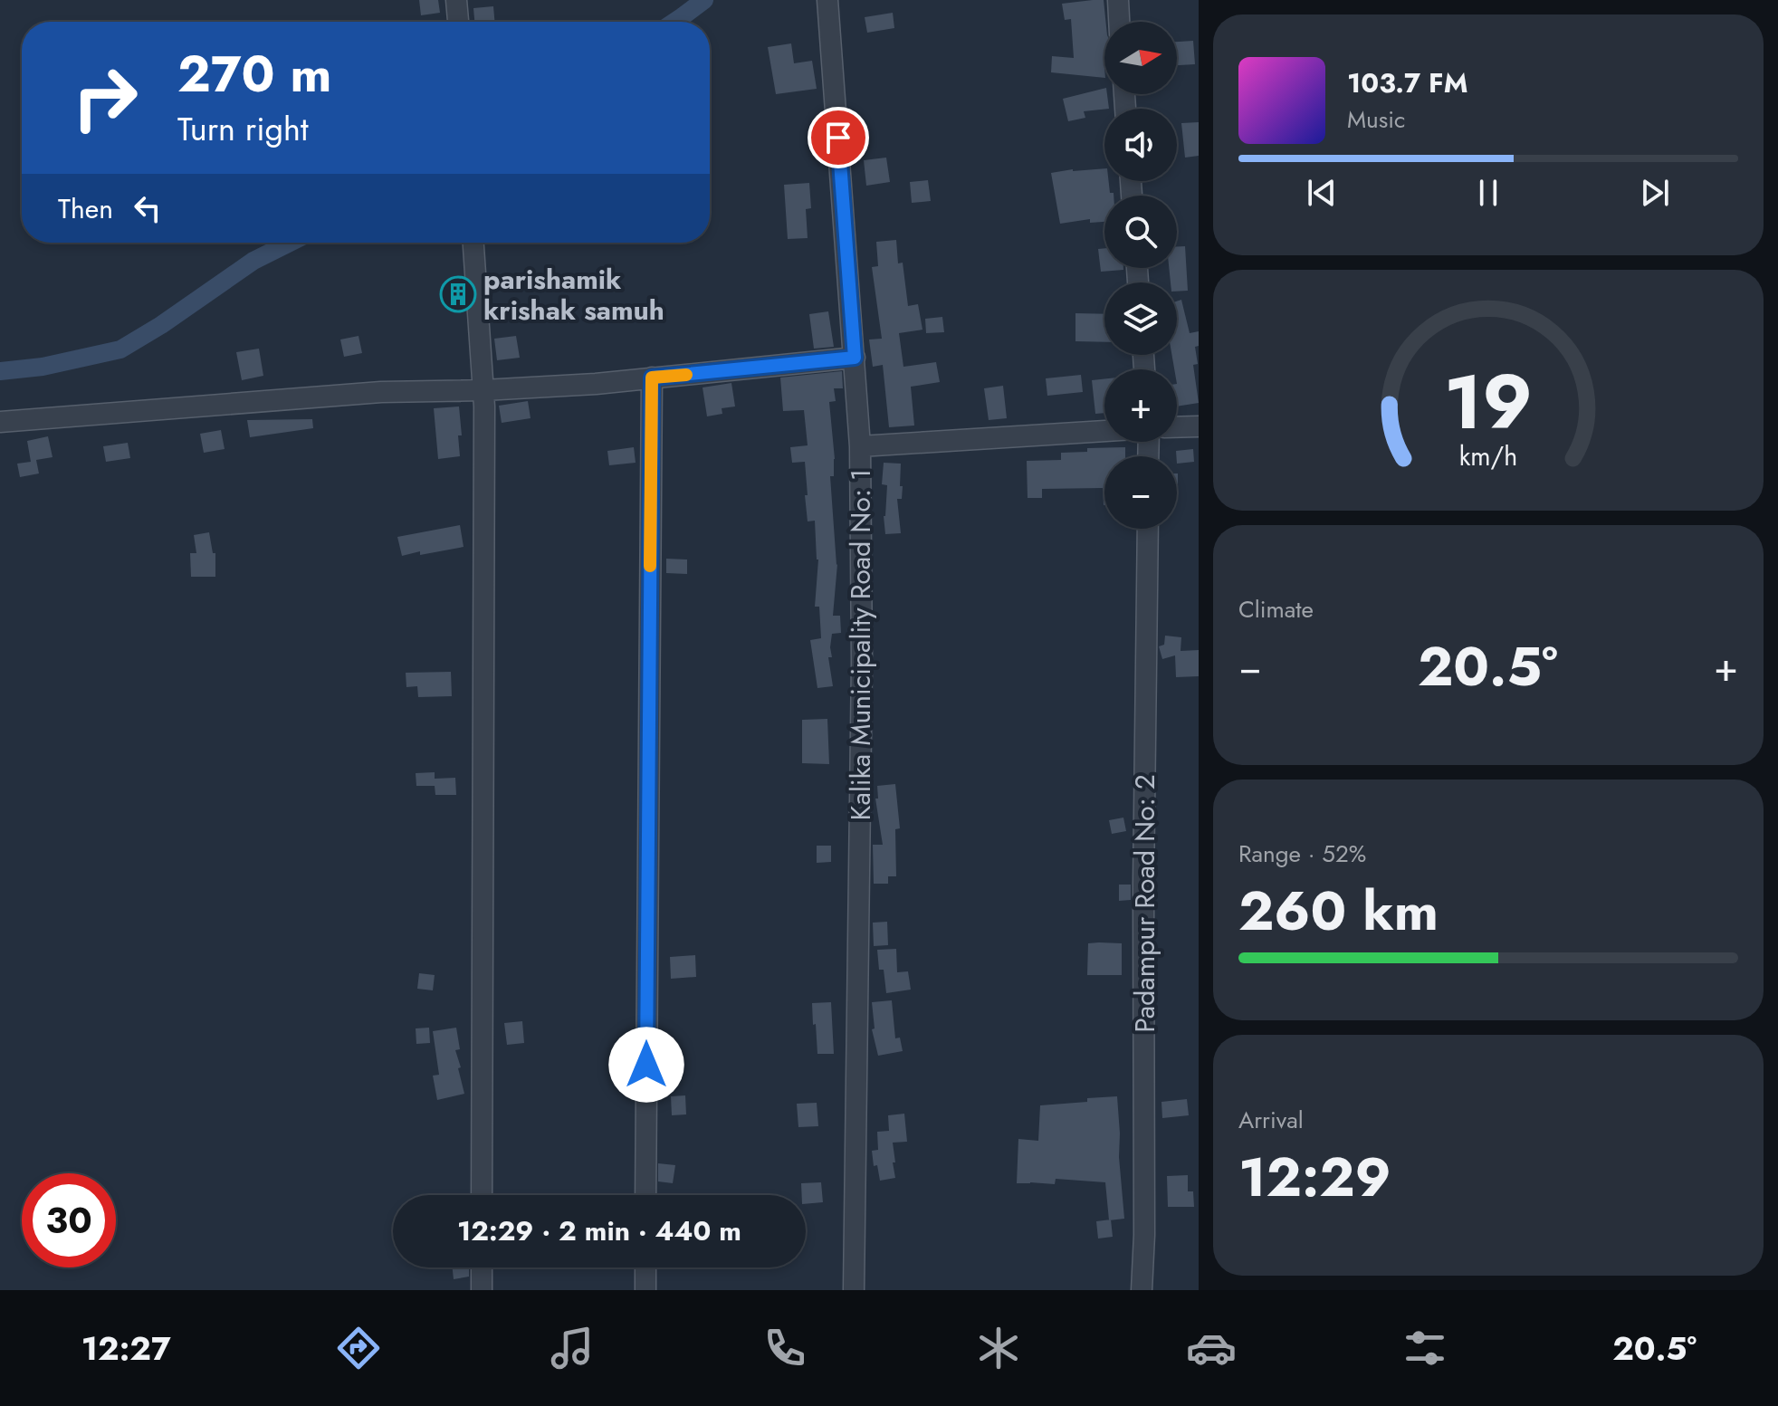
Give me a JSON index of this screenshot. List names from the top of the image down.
{
  "streets": {
    "street": ["Kalika Municipality Road No: 1", "Padampur Road No: 2"]
  },
  "places": {
    "building": ["parishamik krishak samuh"]
  },
  "north": "right",
  "page": {
    "map_buttons": ["+", "−"],
    "turn": ["270 m", "Turn right"],
    "song": ["103.7 FM", "Music"],
    "then": "Then",
    "tile": [
      "Climate",
      ["Range · 52%", "260 km"],
      ["Arrival", "12:29"]
    ],
    "heat": ["−", "20.5°", "+"],
    "limit": "30",
    "trip": "12:29 · 2 min · 440 m",
    "tabs": ["12:27", "20.5°"],
    "gauge": ["19", "km/h"]
  }
}
